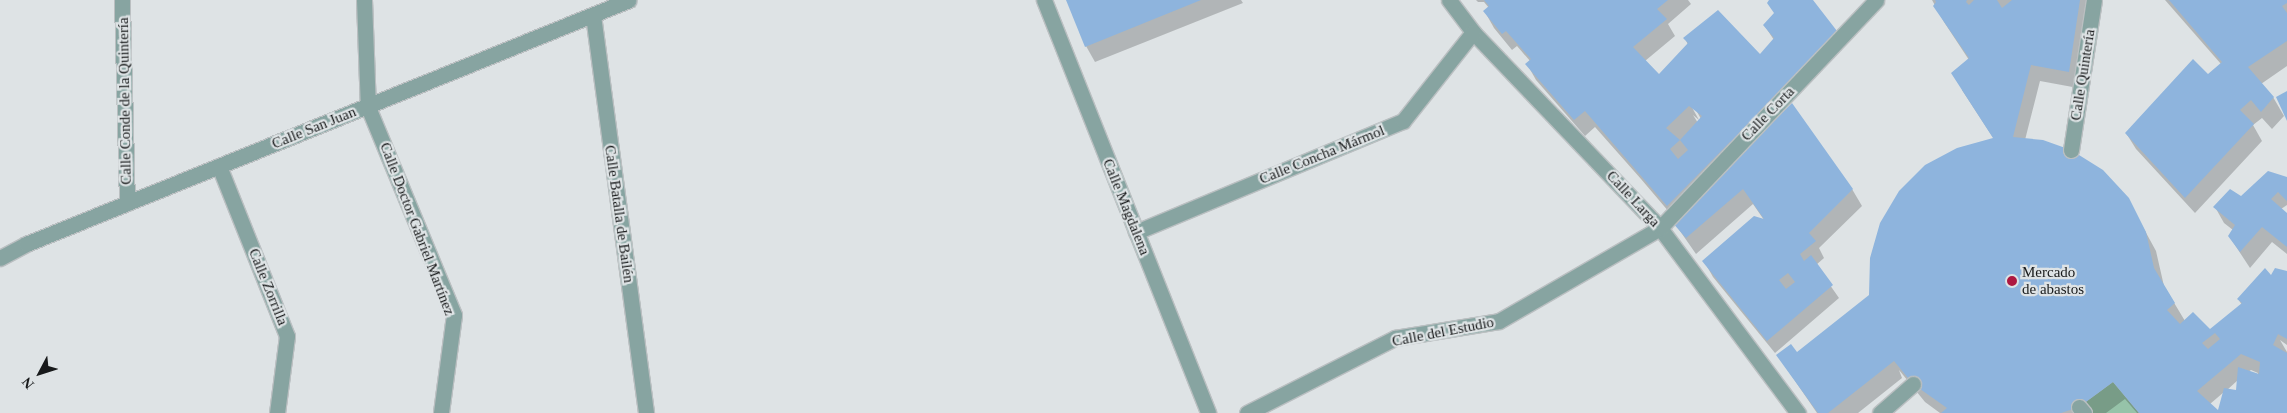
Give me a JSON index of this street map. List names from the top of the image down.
{
  "streets": {
    "street": [
      "Calle Quintería",
      "Calle Conde de la Quintería",
      "Calle Corta",
      "Calle San Juan",
      "Calle Concha Mármol",
      "Calle Larga",
      "Calle Magdalena",
      "Calle Batalla de Bailén",
      "Calle Doctor Gabriel Martínez",
      "Calle Zorrilla",
      "Calle del Estudio"
    ]
  },
  "crossings": [
    ["Calle Conde de la Quintería", "Calle San Juan"],
    ["Calle Corta", "Calle Larga"],
    ["Calle Corta", "Calle del Estudio"],
    ["Calle San Juan", "Calle Batalla de Bailén"],
    ["Calle San Juan", "Calle Doctor Gabriel Martínez"],
    ["Calle San Juan", "Calle Zorrilla"],
    ["Calle Concha Mármol", "Calle Larga"],
    ["Calle Concha Mármol", "Calle Magdalena"],
    ["Calle Larga", "Calle del Estudio"]
  ],
  "places": ["Mercado de abastos"],
  "north": "bottom left"
}
